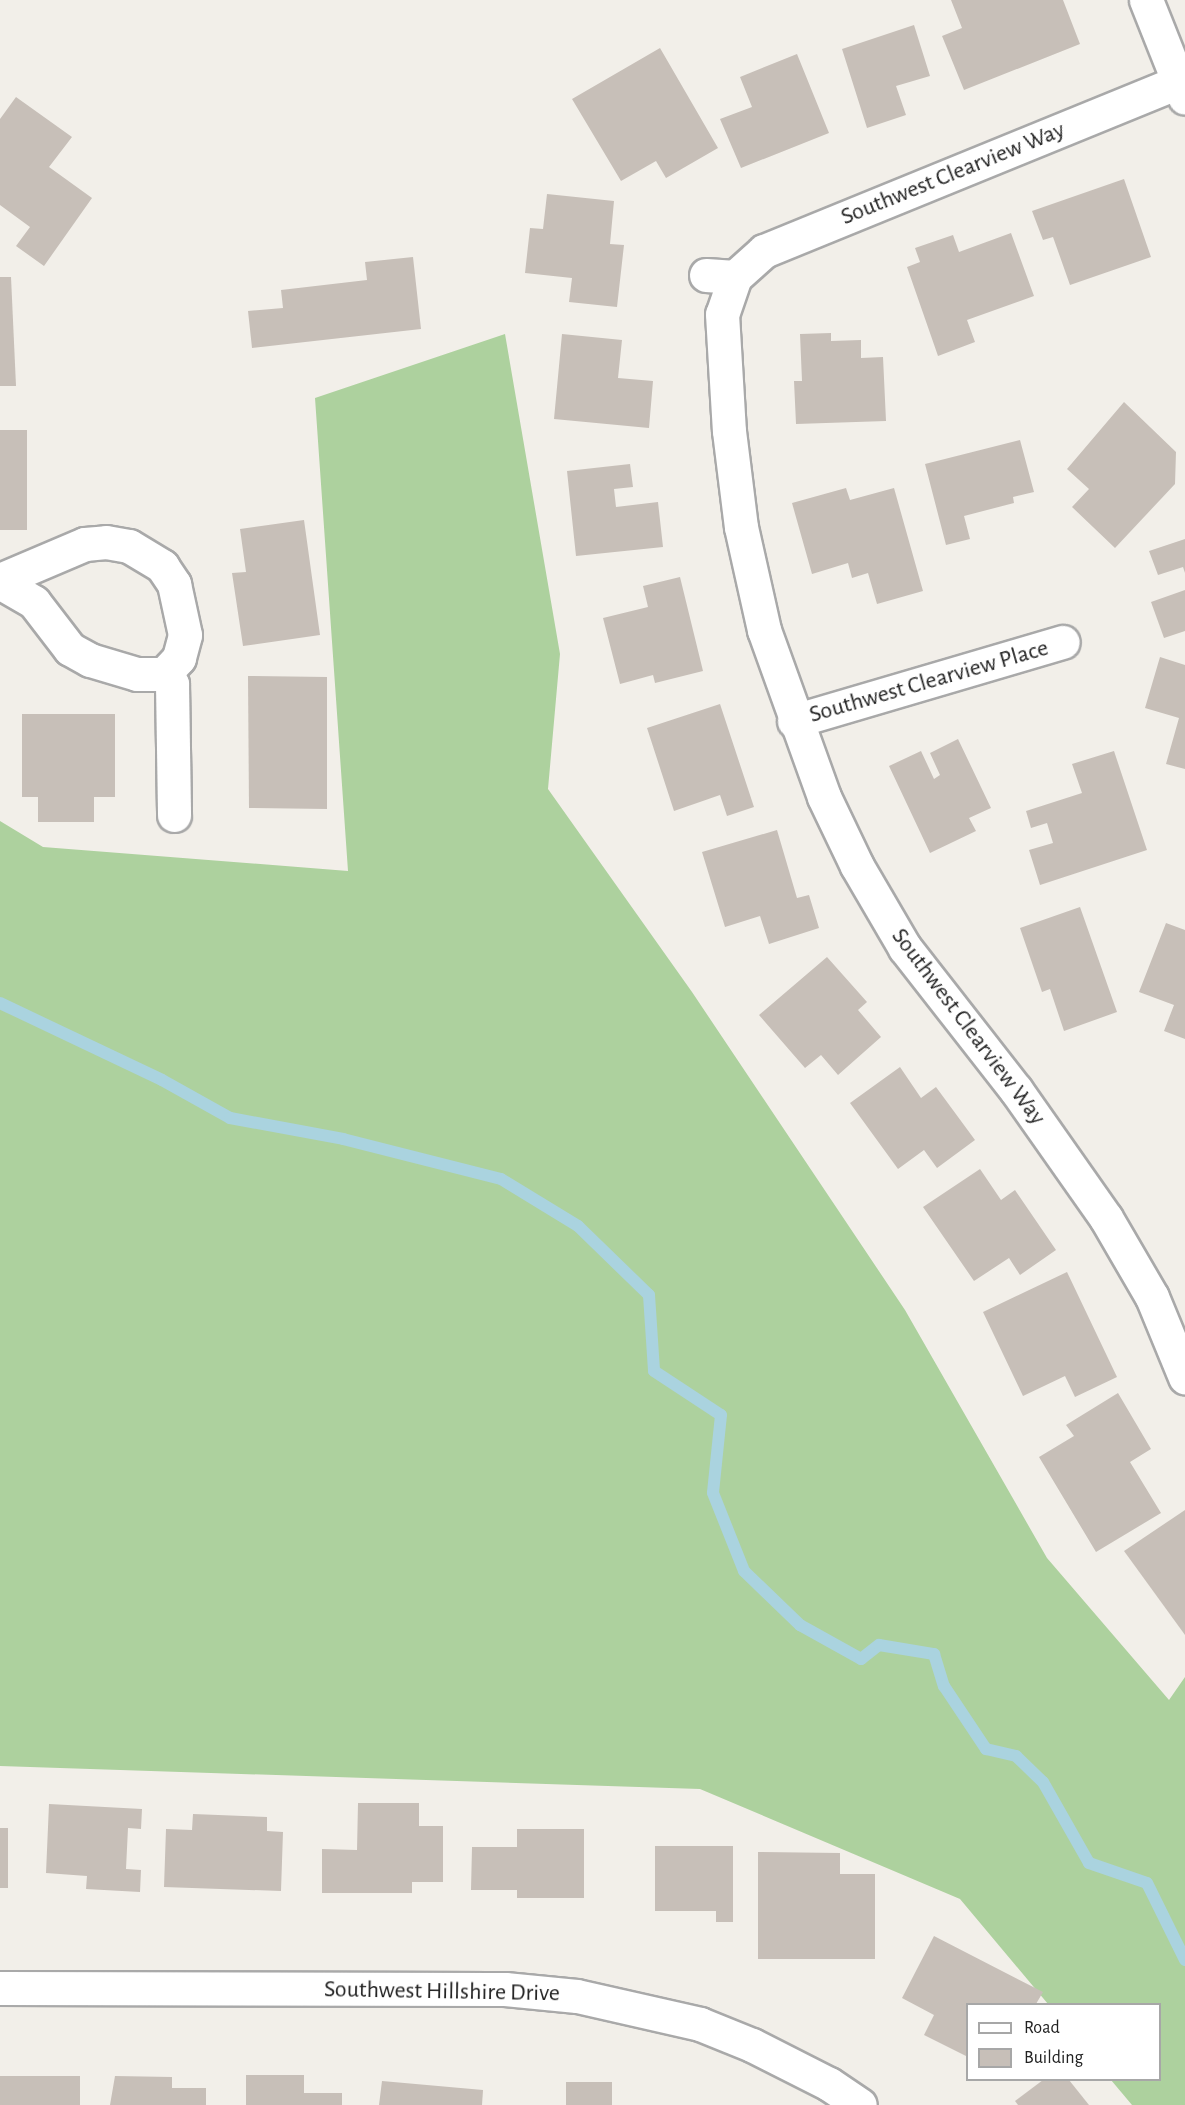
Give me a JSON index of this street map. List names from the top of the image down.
{
  "streets": {
    "street": ["Southwest Clearview Way", "Southwest Clearview Place", "Southwest Hillshire Drive"]
  },
  "crossings": [
    ["Southwest Clearview Way", "Southwest Clearview Place"]
  ],
  "legend": ["Road", "Building"]
}
